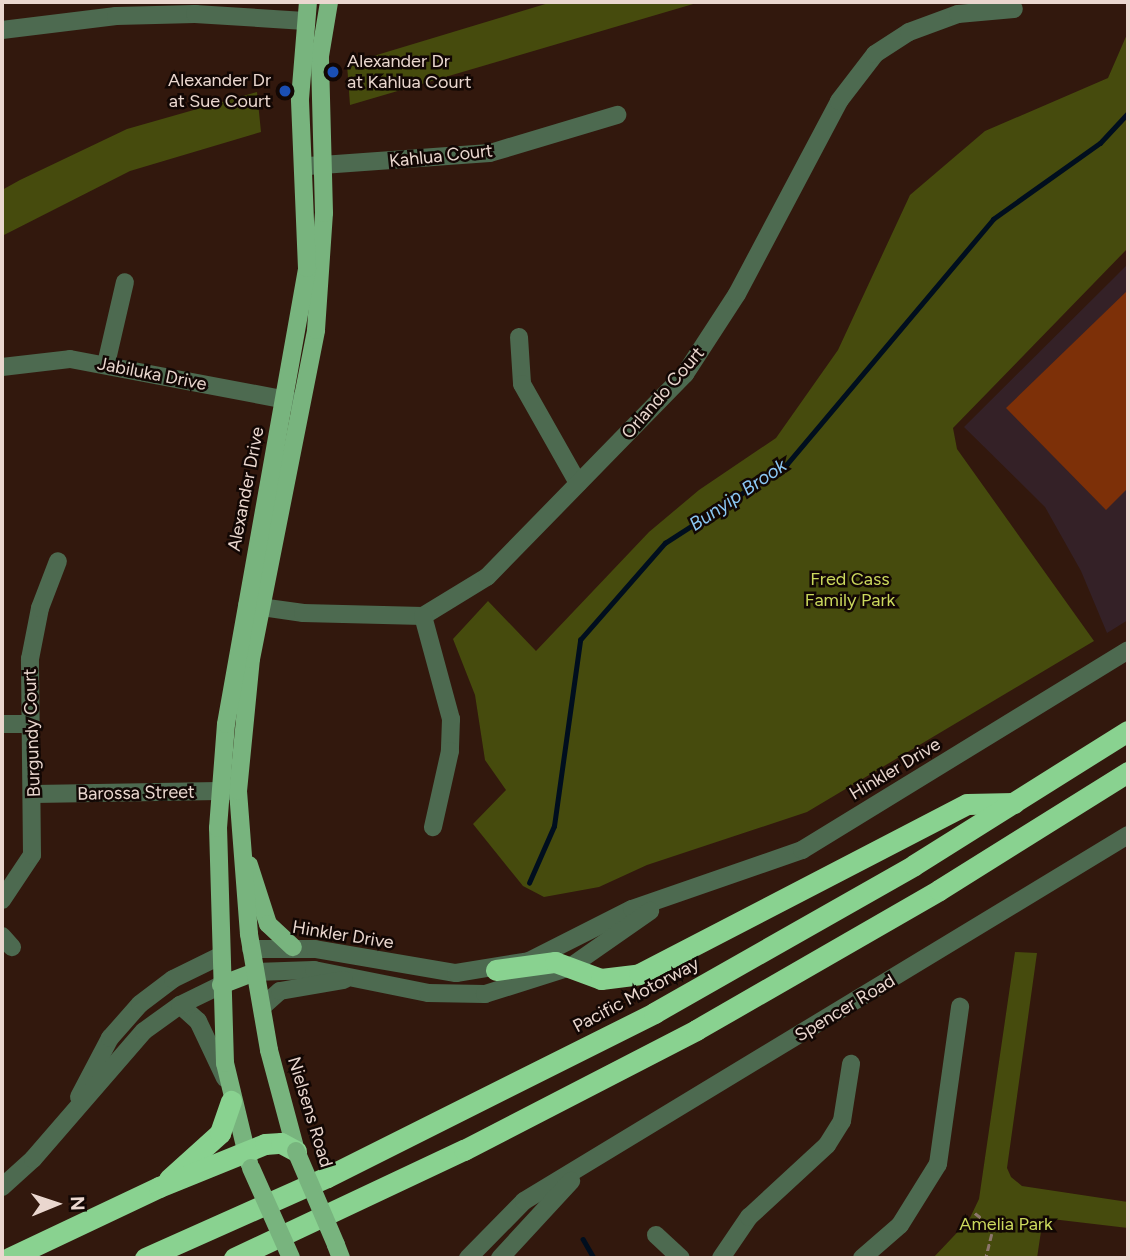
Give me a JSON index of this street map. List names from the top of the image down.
{
  "streets": {
    "highway": ["Pacific Motorway"],
    "main road": ["Hinkler Drive", "Nielsens Road"],
    "street": [
      "Kahlua Court",
      "Jabiluka Drive",
      "Orlando Court",
      "Burgundy Court",
      "Barossa Street",
      "Spencer Road"
    ]
  },
  "crossings": [
    ["Burgundy Court", "Barossa Street"],
    ["Hinkler Drive", "Nielsens Road"]
  ],
  "water": ["Bunyip Brook"],
  "parks": ["Fred Cass Family Park", "Amelia Park"],
  "places": ["Alexander Dr at Kahlua Court", "Alexander Dr at Sue Court"],
  "north": "right"
}
